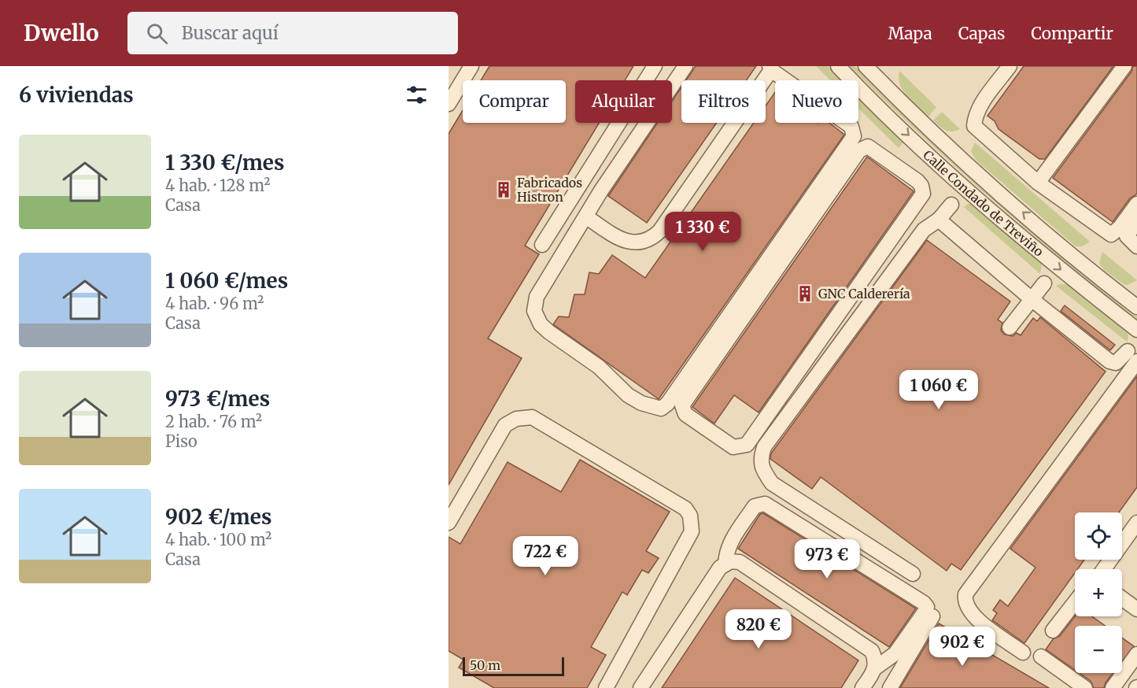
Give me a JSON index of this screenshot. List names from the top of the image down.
{
  "streets": {
    "street": ["Calle Condado de Treviño"]
  },
  "places": {
    "building": ["Fabricados Histron", "GNC Calderería"]
  },
  "scale_bar": "50 m",
  "page": {
    "header": "Dwello",
    "search": "Buscar aquí",
    "nav": ["Mapa", "Capas", "Compartir"],
    "heading": "6 viviendas",
    "chip": [
      "Comprar",
      "Alquilar",
      "Filtros",
      "Nuevo"
    ],
    "list": [
      {
        "name": "1 330 €/mes",
        "note": "4 hab. · 128 m² · Casa"
      },
      {
        "name": "1 060 €/mes",
        "note": "4 hab. · 96 m² · Casa"
      },
      {
        "name": "973 €/mes",
        "note": "2 hab. · 76 m² · Piso"
      },
      {
        "name": "902 €/mes",
        "note": "4 hab. · 100 m² · Casa"
      }
    ],
    "price": [
      "1 330 €",
      "1 060 €",
      "722 €",
      "973 €",
      "820 €",
      "902 €"
    ],
    "map_buttons": ["+", "−"],
    "scale": "50 m"
  }
}
